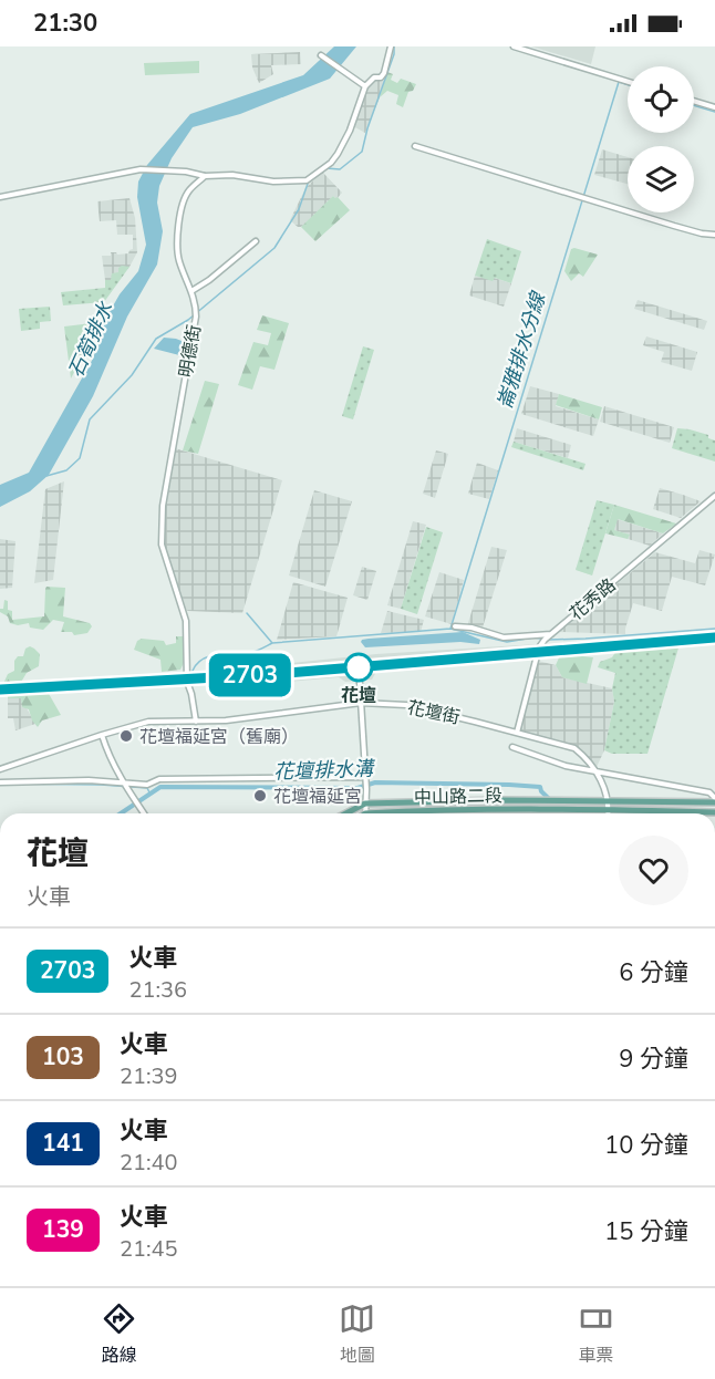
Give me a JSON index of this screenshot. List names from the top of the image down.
{
  "streets": {
    "main road": ["中山路二段"],
    "street": ["明德街", "花秀路", "花壇街"]
  },
  "crossings": [
    ["明德街", "花壇街"],
    ["花秀路", "花壇街"]
  ],
  "water": ["石筍排水", "崙雅排水分線", "花壇排水溝"],
  "places": ["花壇", "花壇福延宮（舊廟）", "花壇福延宮"],
  "page": {
    "status": "21:30",
    "on_map": "2703",
    "heading": ["花壇", "火車"],
    "list": [
      {
        "mark": "2703",
        "name": "火車",
        "note": "21:36",
        "value": "6 分鐘"
      },
      {
        "mark": "103",
        "name": "火車",
        "note": "21:39",
        "value": "9 分鐘"
      },
      {
        "mark": "141",
        "name": "火車",
        "note": "21:40",
        "value": "10 分鐘"
      },
      {
        "mark": "139",
        "name": "火車",
        "note": "21:45",
        "value": "15 分鐘"
      }
    ],
    "tabs": ["路線", "地圖", "車票"]
  }
}
